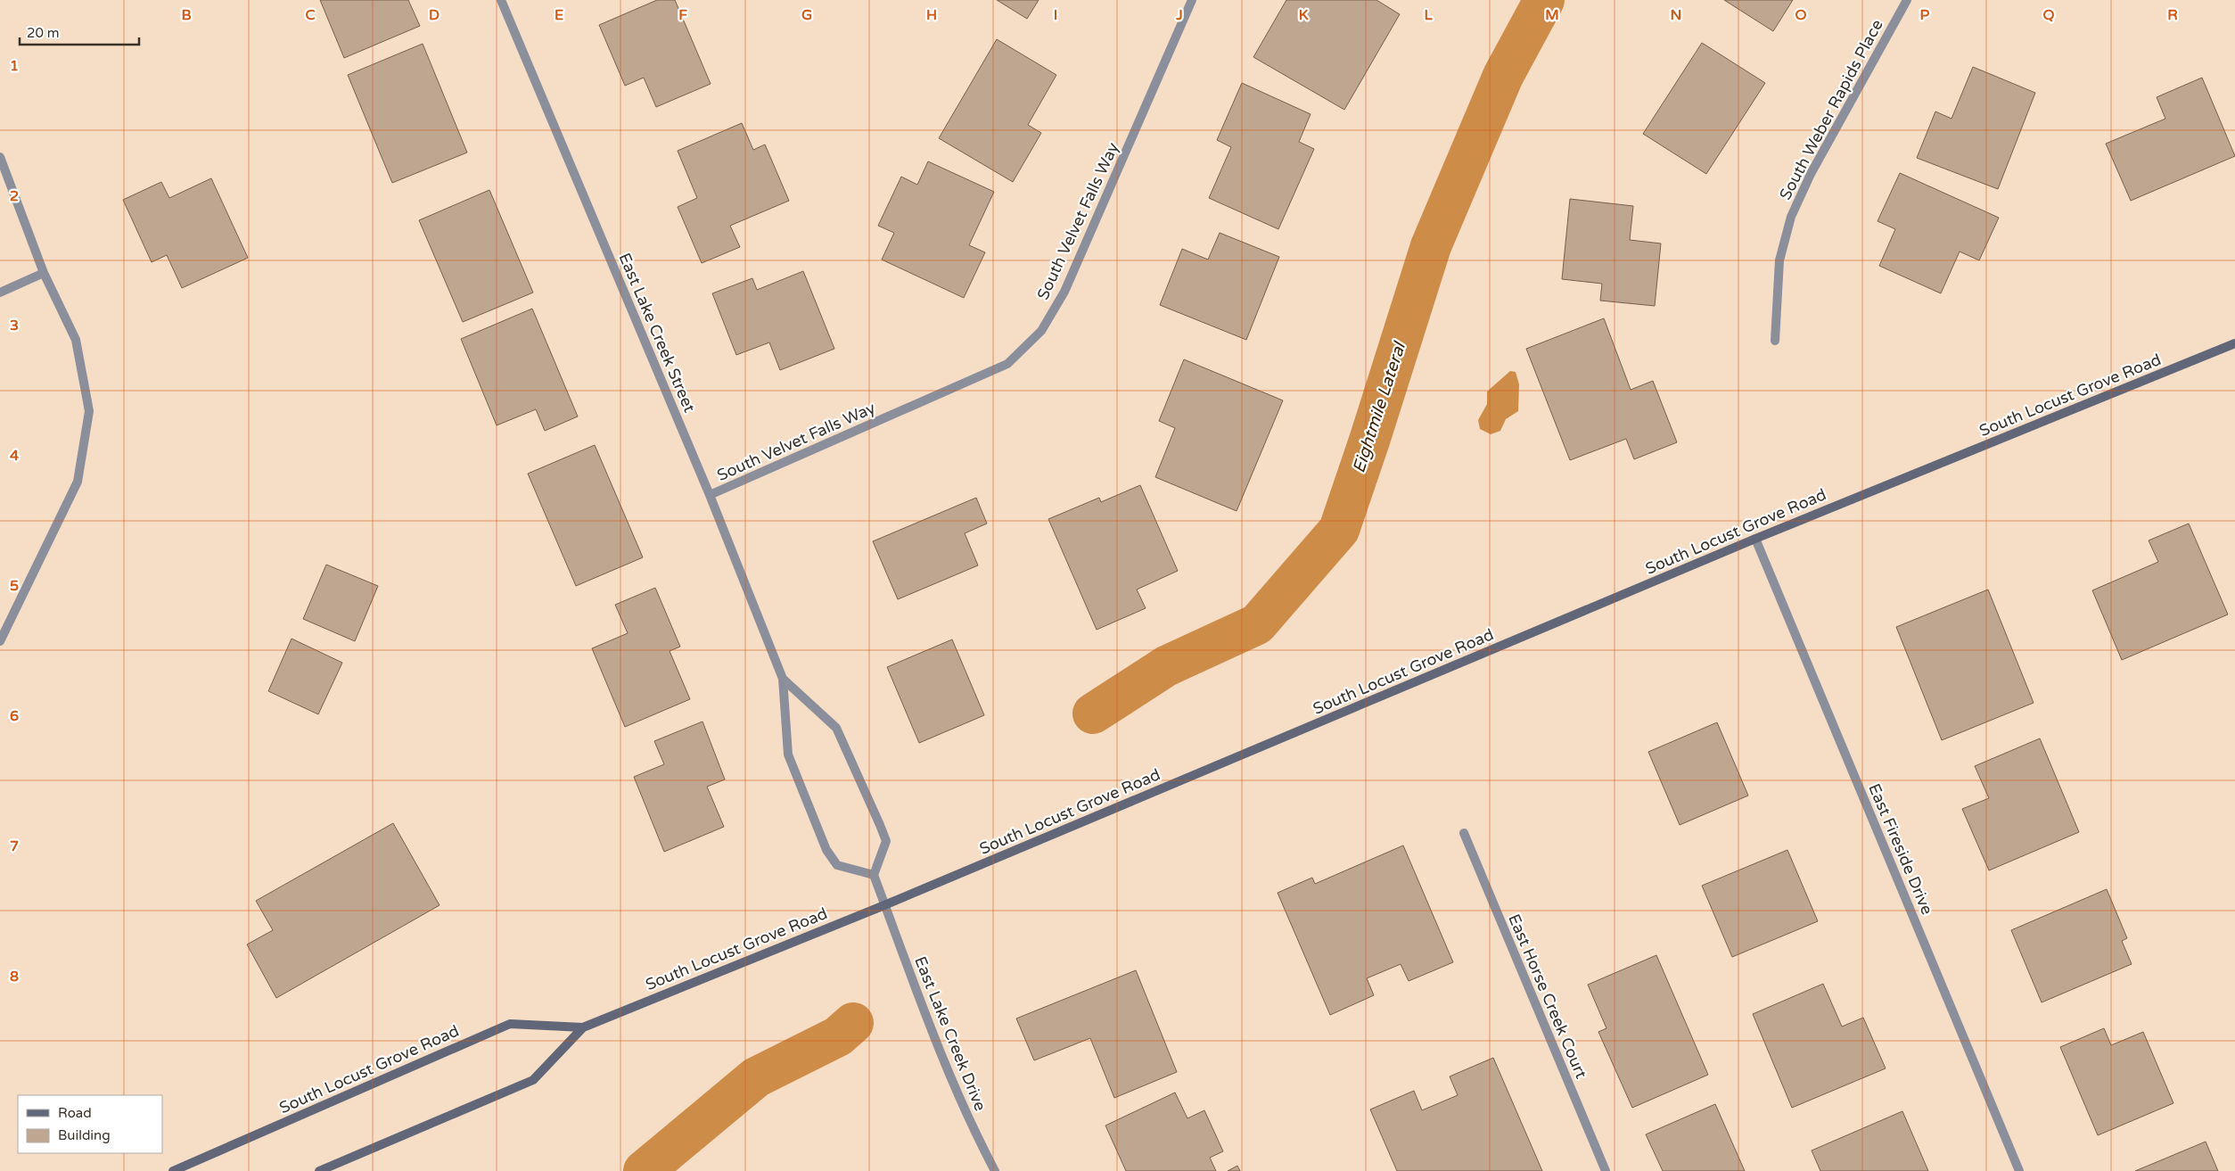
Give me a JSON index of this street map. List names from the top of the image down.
{
  "streets": {
    "main road": ["South Locust Grove Road"],
    "street": [
      "South Weber Rapids Place",
      "South Velvet Falls Way",
      "East Lake Creek Street",
      "East Fireside Drive",
      "East Horse Creek Court",
      "East Lake Creek Drive"
    ]
  },
  "crossings": [
    ["South Velvet Falls Way", "East Lake Creek Street"],
    ["South Locust Grove Road", "East Fireside Drive"],
    ["South Locust Grove Road", "East Lake Creek Drive"]
  ],
  "water": ["Eightmile Lateral"],
  "legend": ["Road", "Building"],
  "scale_bar": "20 m",
  "grid": {
    "columns": [
      "B",
      "C",
      "D",
      "E",
      "F",
      "G",
      "H",
      "I",
      "J",
      "K",
      "L",
      "M",
      "N",
      "O",
      "P",
      "Q",
      "R"
    ],
    "rows": [
      "1",
      "2",
      "3",
      "4",
      "5",
      "6",
      "7",
      "8"
    ]
  }
}
